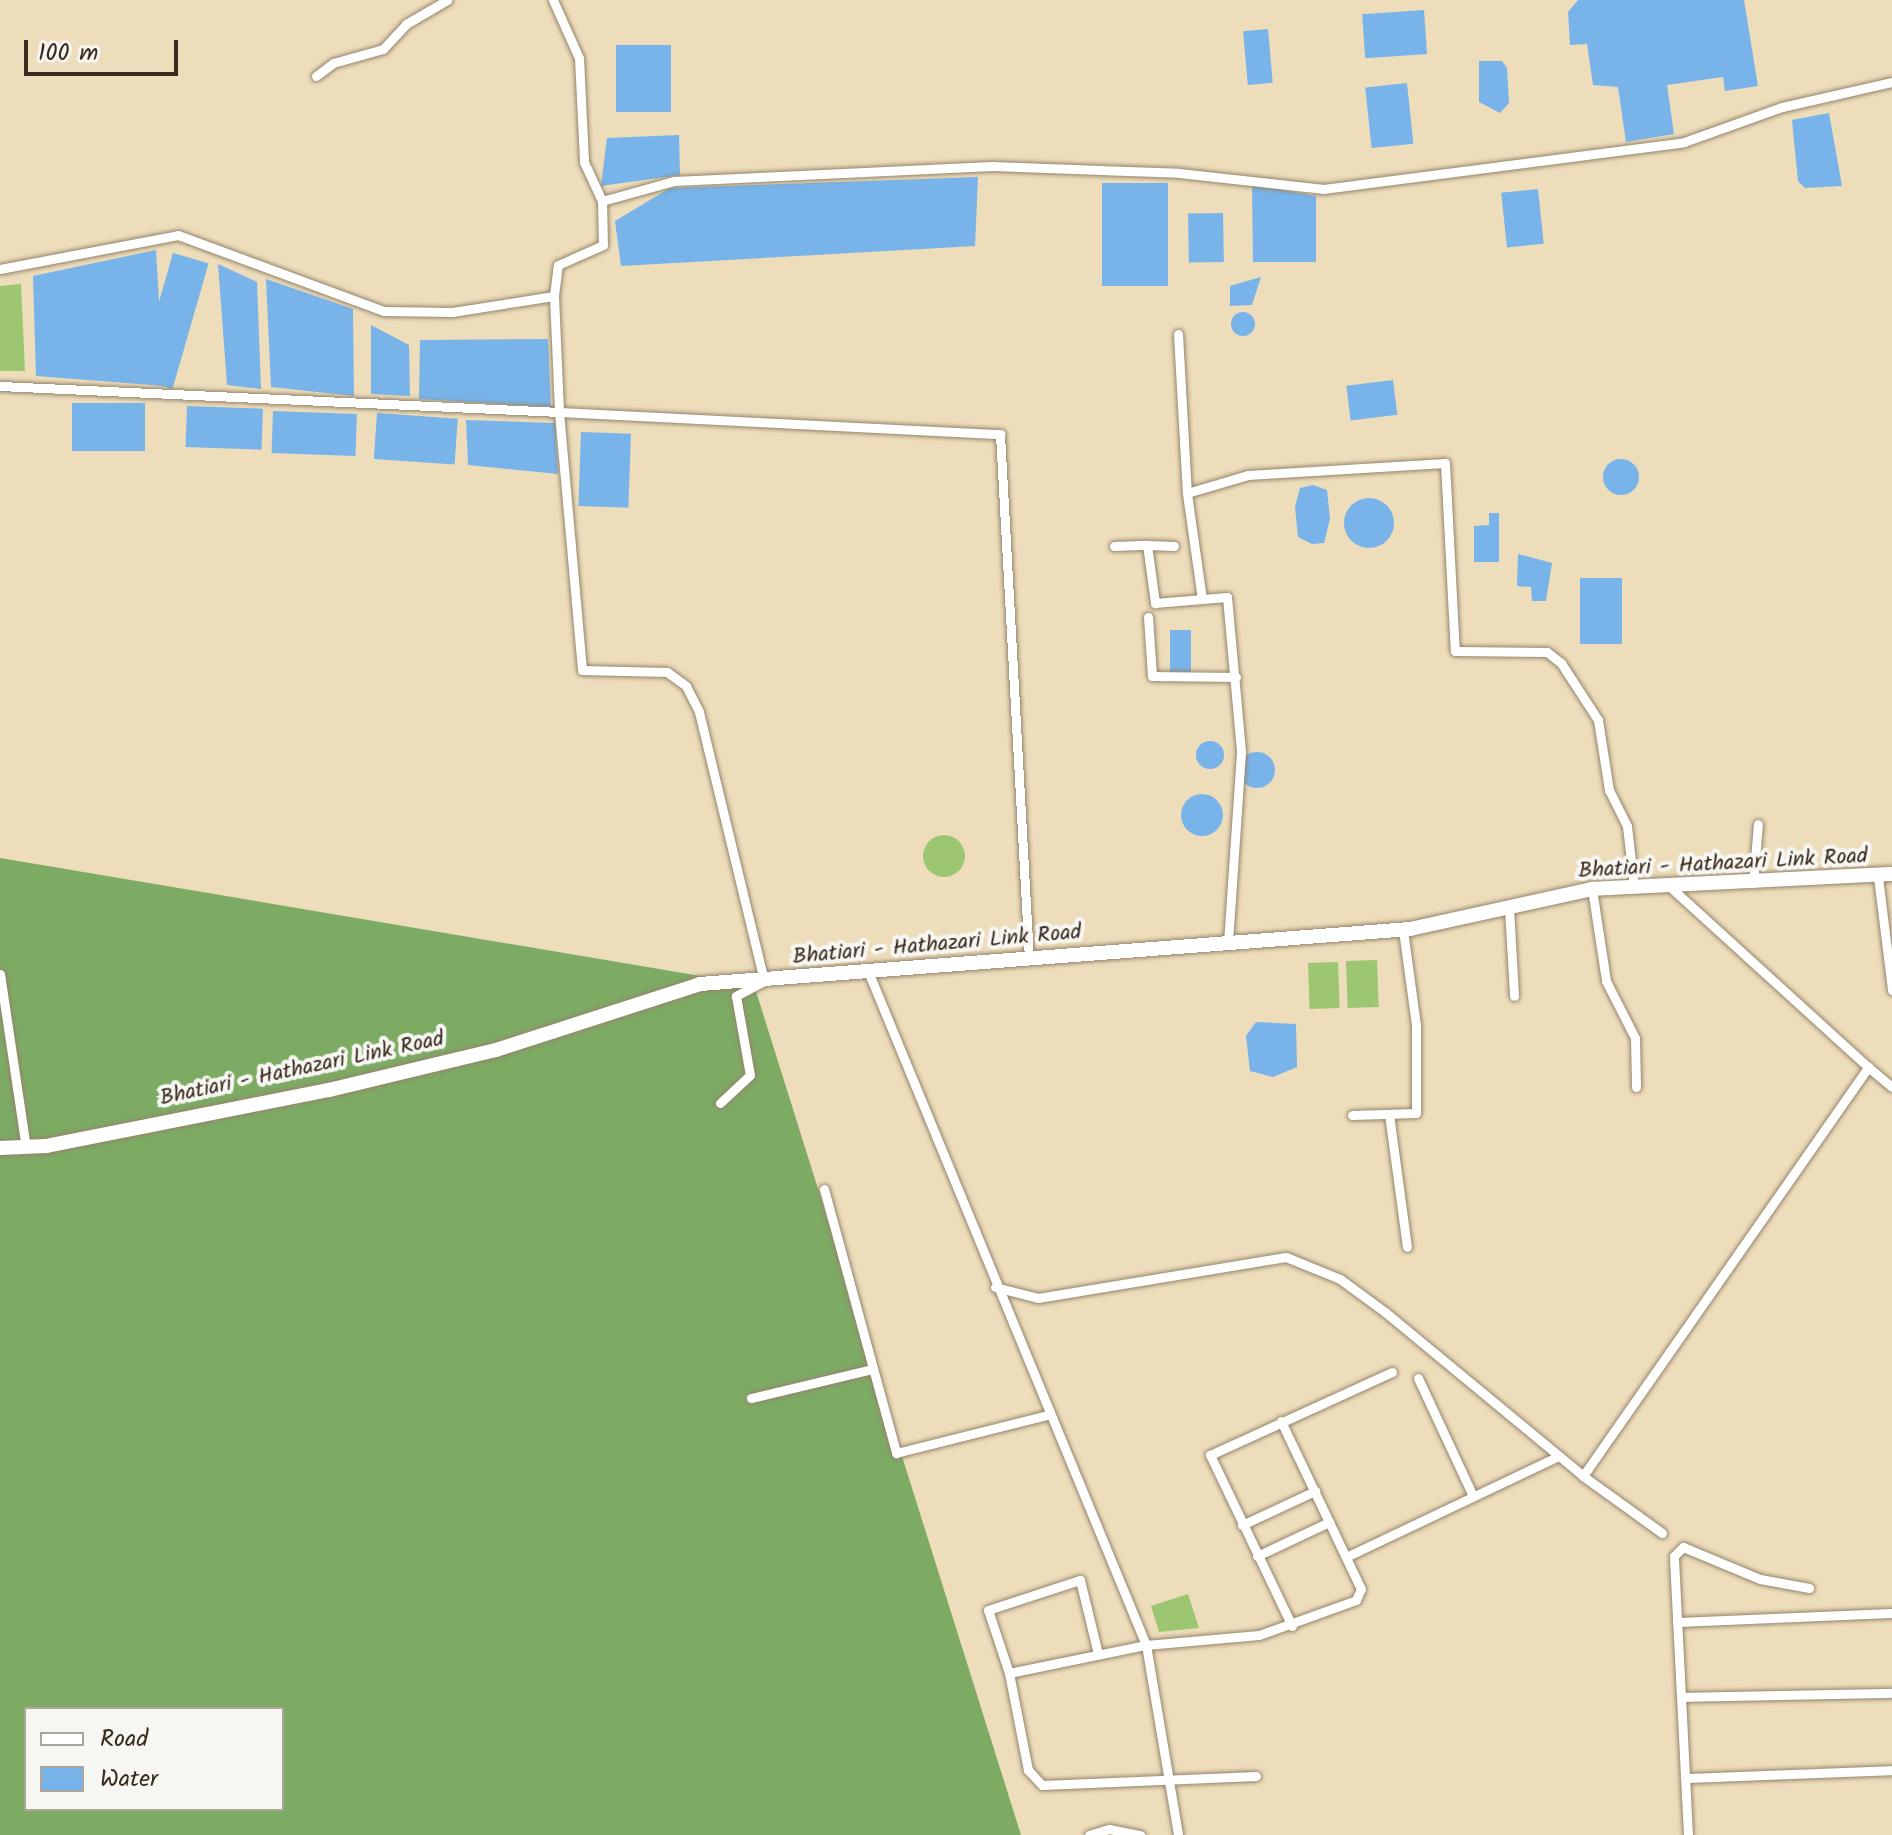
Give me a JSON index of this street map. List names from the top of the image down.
{
  "streets": {
    "main road": ["Bhatiari - Hathazari Link Road"]
  },
  "legend": ["Road", "Water"],
  "scale_bar": "100 m"
}
